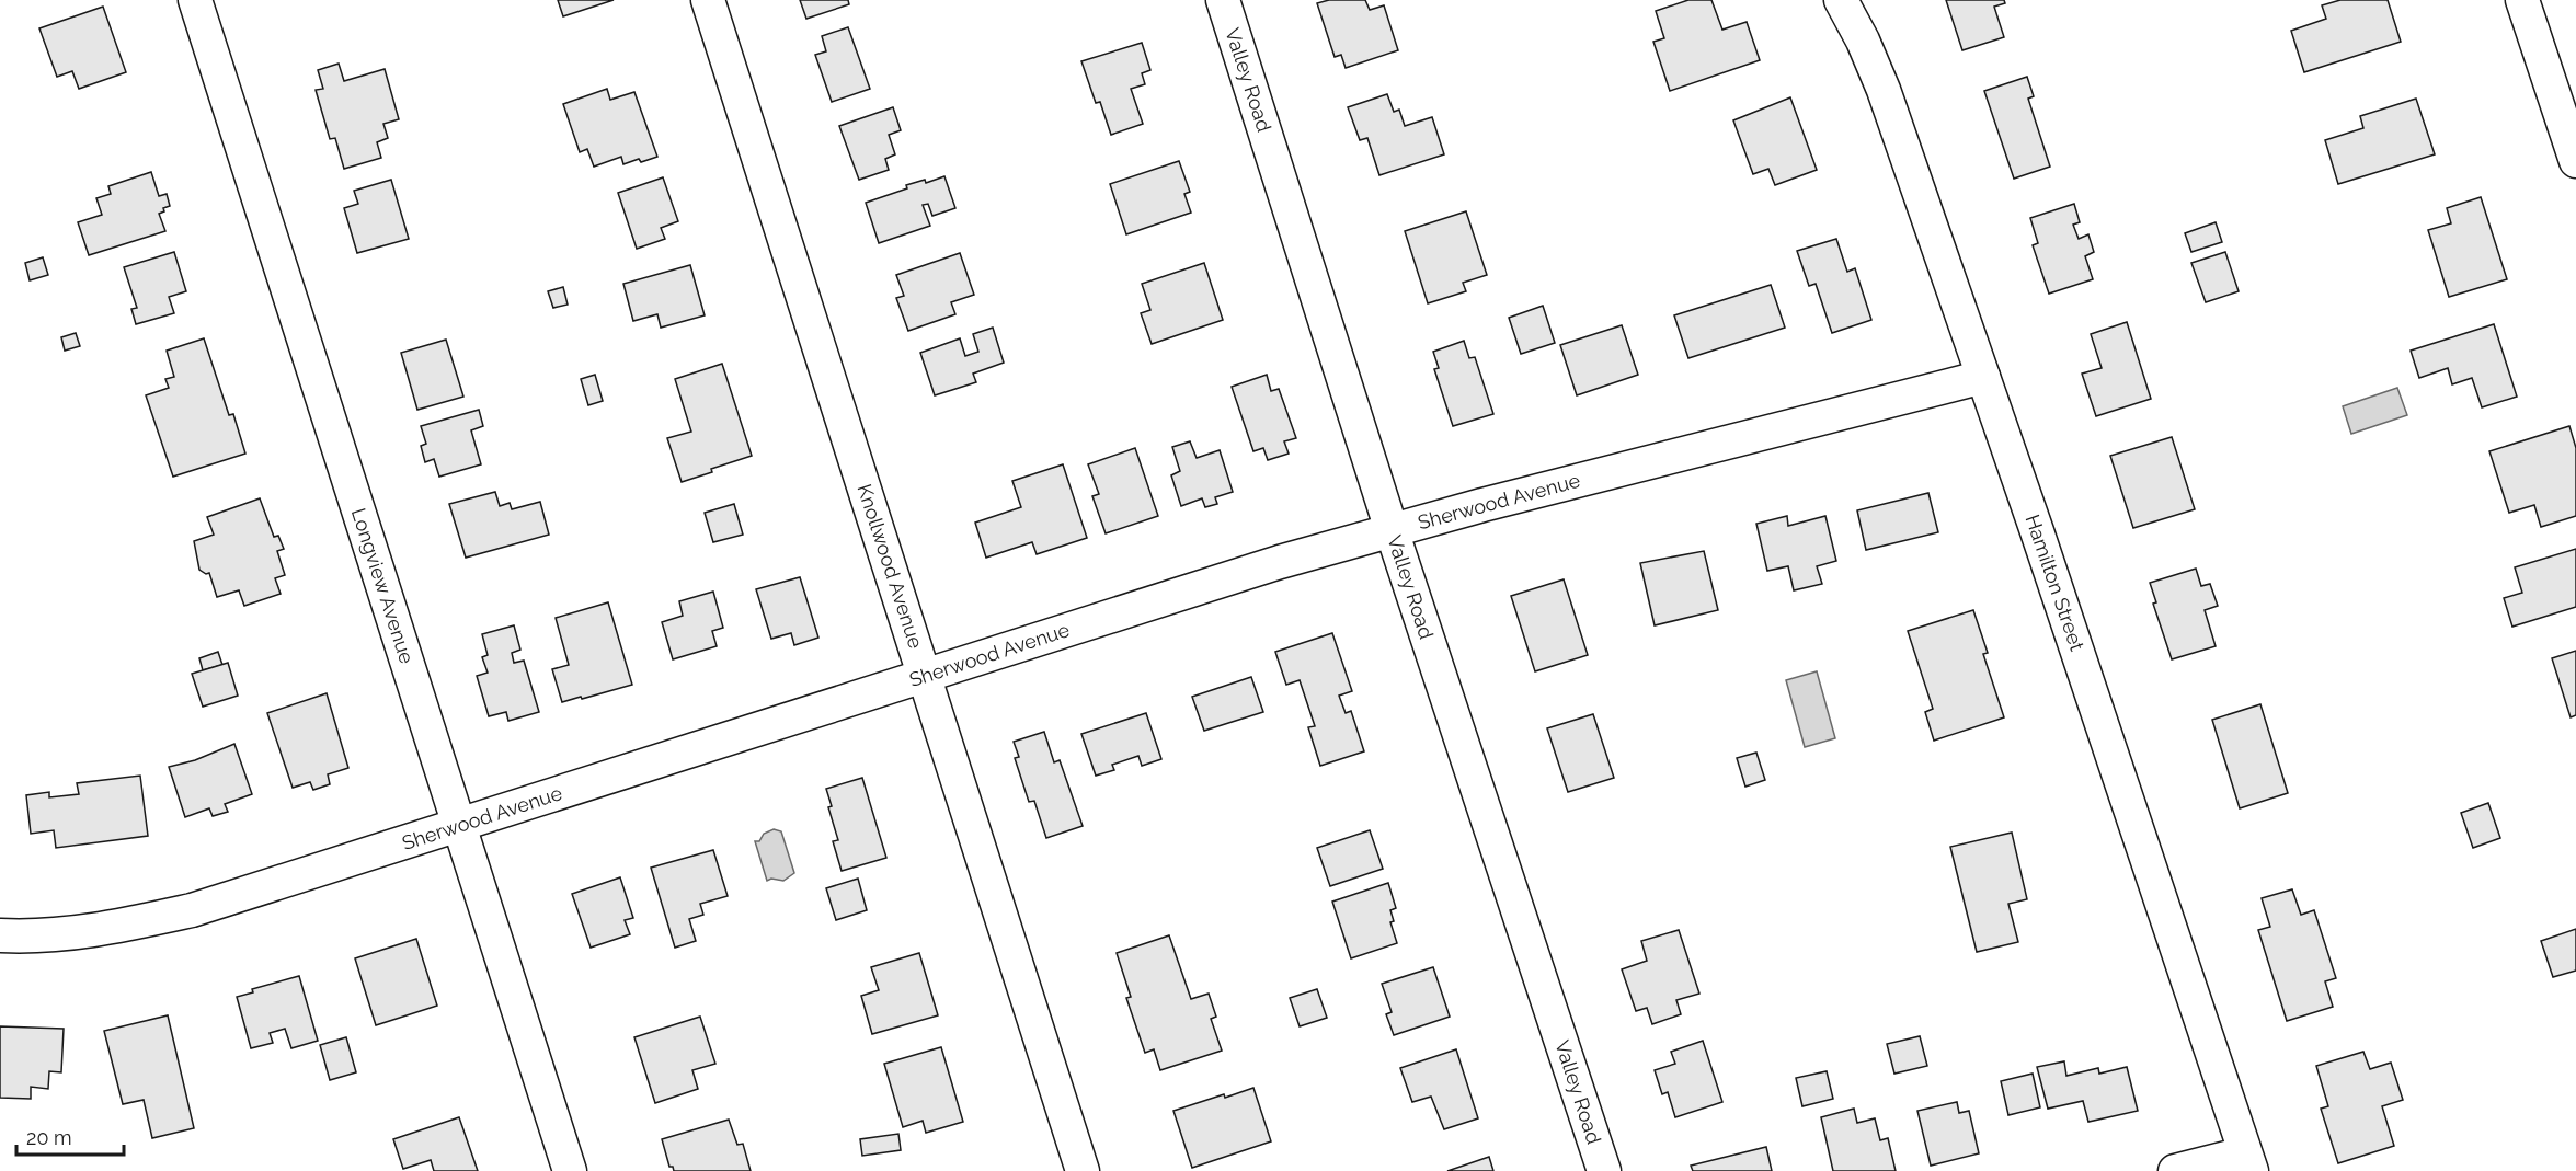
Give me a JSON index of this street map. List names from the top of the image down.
{
  "streets": {
    "street": [
      "Valley Road",
      "Sherwood Avenue",
      "Knollwood Avenue",
      "Hamilton Street",
      "Longview Avenue"
    ]
  },
  "crossings": [
    ["Valley Road", "Sherwood Avenue"],
    ["Sherwood Avenue", "Knollwood Avenue"],
    ["Sherwood Avenue", "Hamilton Street"],
    ["Sherwood Avenue", "Longview Avenue"]
  ],
  "scale_bar": "20 m"
}
